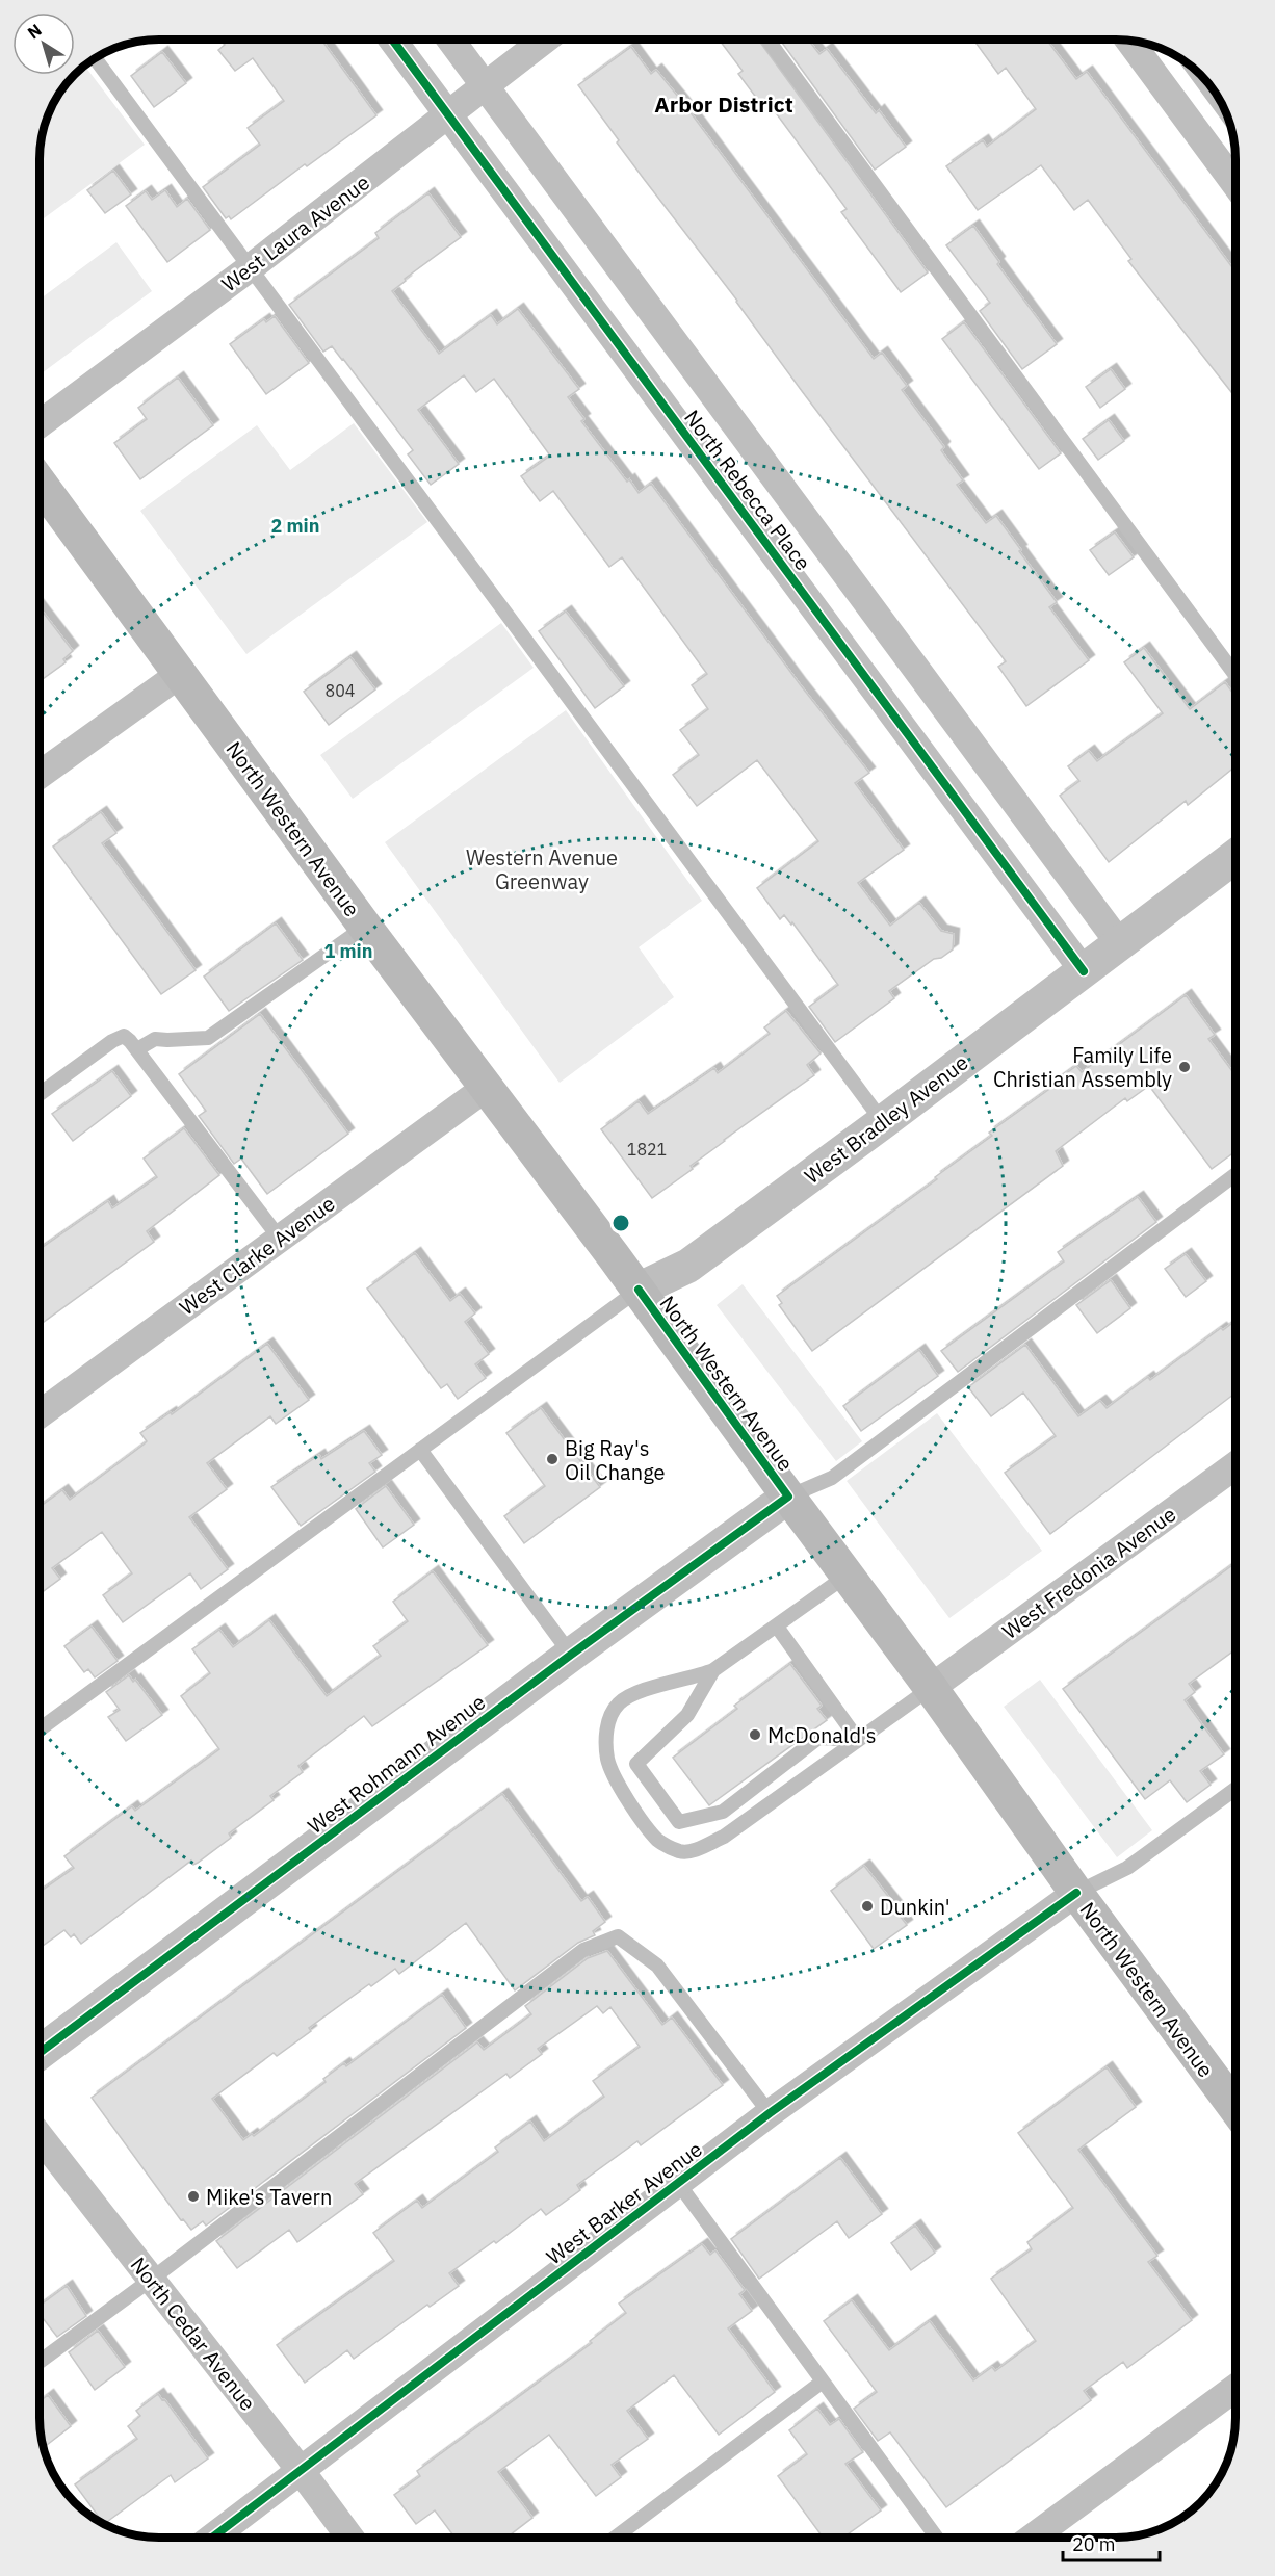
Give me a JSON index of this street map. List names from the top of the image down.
{
  "streets": {
    "main road": ["North Western Avenue"],
    "street": [
      "West Laura Avenue",
      "North Rebecca Place",
      "West Bradley Avenue",
      "West Clarke Avenue",
      "West Fredonia Avenue",
      "West Rohmann Avenue",
      "West Barker Avenue",
      "North Cedar Avenue"
    ]
  },
  "crossings": [
    ["West Laura Avenue", "North Rebecca Place"],
    ["North Rebecca Place", "West Bradley Avenue"],
    ["North Western Avenue", "West Bradley Avenue"],
    ["North Western Avenue", "West Clarke Avenue"],
    ["North Western Avenue", "West Fredonia Avenue"],
    ["North Western Avenue", "West Rohmann Avenue"],
    ["North Western Avenue", "West Barker Avenue"],
    ["West Barker Avenue", "North Cedar Avenue"]
  ],
  "districts": ["Arbor District"],
  "parks": ["Western Avenue Greenway"],
  "places": [
    "Family Life Christian Assembly",
    "Big Ray's Oil Change",
    "McDonald's",
    "Dunkin'",
    "Mike's Tavern"
  ],
  "house_numbers": ["804", "1821"],
  "scale_bar": "20 m",
  "north": "top left",
  "rings": ["2 min", "1 min"]
}
